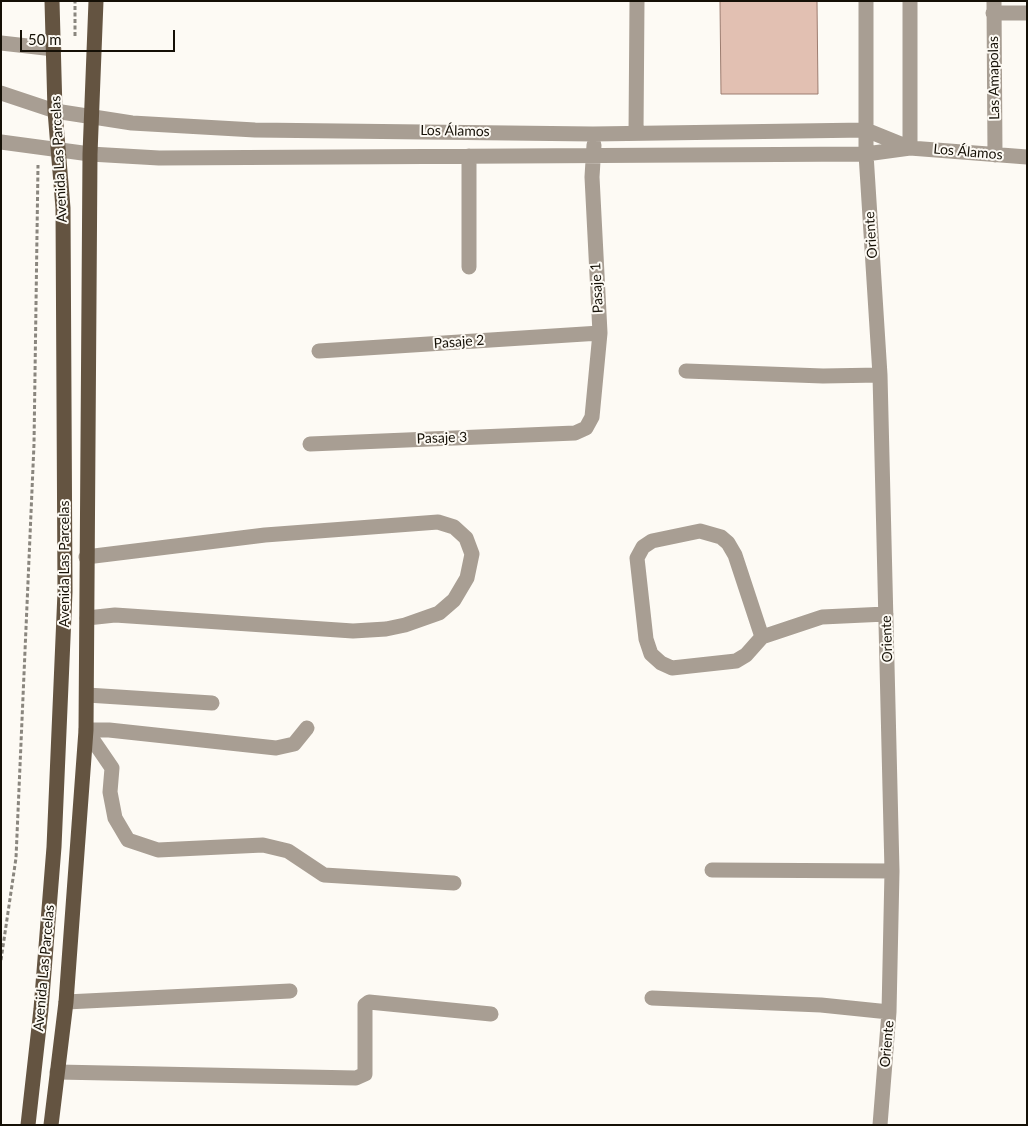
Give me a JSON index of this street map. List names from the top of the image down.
{
  "streets": {
    "main road": ["Avenida Las Parcelas"],
    "street": [
      "Las Amapolas",
      "Los Álamos",
      "Oriente",
      "Pasaje 1",
      "Pasaje 2",
      "Pasaje 3"
    ]
  },
  "crossings": [
    ["Las Amapolas", "Los Álamos"],
    ["Los Álamos", "Avenida Las Parcelas"],
    ["Los Álamos", "Oriente"],
    ["Los Álamos", "Pasaje 1"],
    ["Pasaje 1", "Pasaje 2"],
    ["Pasaje 1", "Pasaje 3"]
  ],
  "scale_bar": "50 m"
}
